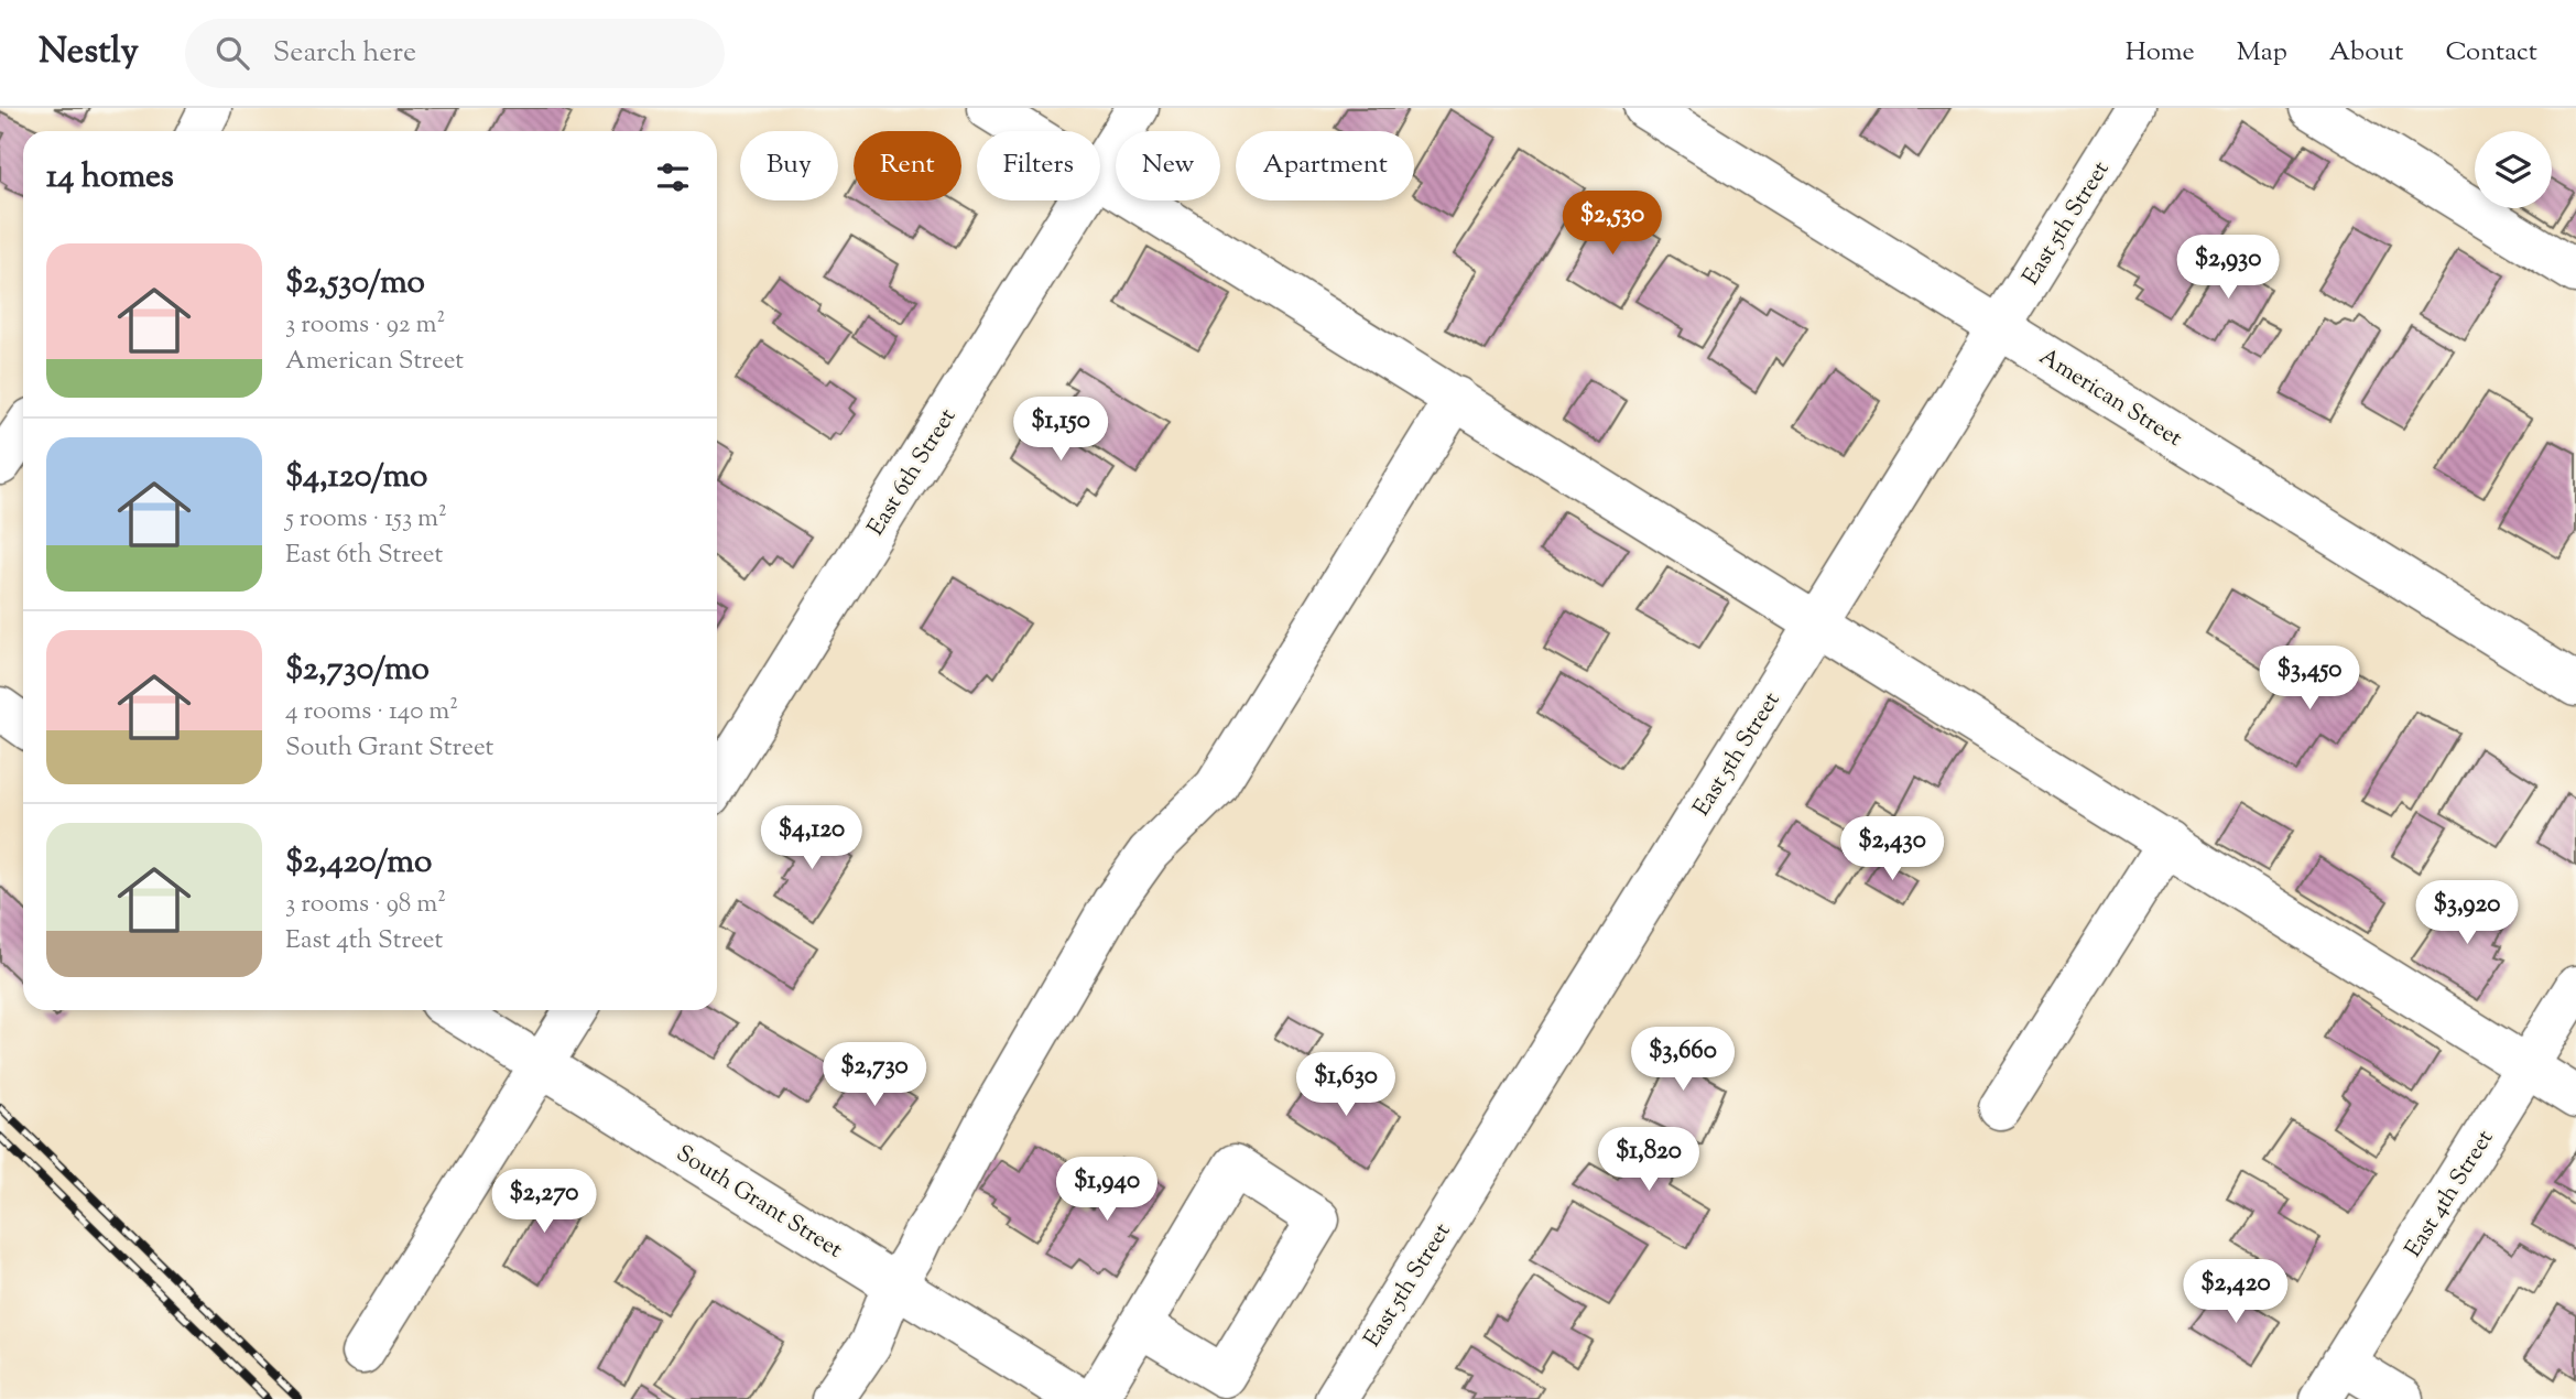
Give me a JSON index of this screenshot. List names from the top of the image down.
{
  "streets": {
    "street": [
      "East 5th Street",
      "American Street",
      "East 6th Street",
      "East 4th Street",
      "South Grant Street"
    ]
  },
  "crossings": [
    ["East 5th Street", "American Street"]
  ],
  "page": {
    "header": "Nestly",
    "search": "Search here",
    "nav": [
      "Home",
      "Map",
      "About",
      "Contact"
    ],
    "chip": [
      "Buy",
      "Rent",
      "Filters",
      "New",
      "Apartment"
    ],
    "heading": "14 homes",
    "price": [
      "$2,530",
      "$2,930",
      "$1,150",
      "$3,450",
      "$4,120",
      "$2,430",
      "$3,920",
      "$3,660",
      "$2,730",
      "$1,630",
      "$1,820",
      "$1,940",
      "$2,270",
      "$2,420"
    ],
    "list": [
      {
        "name": "$2,530/mo",
        "note": "3 rooms · 92 m² · American Street"
      },
      {
        "name": "$4,120/mo",
        "note": "5 rooms · 153 m² · East 6th Street"
      },
      {
        "name": "$2,730/mo",
        "note": "4 rooms · 140 m² · South Grant Street"
      },
      {
        "name": "$2,420/mo",
        "note": "3 rooms · 98 m² · East 4th Street"
      }
    ]
  }
}
